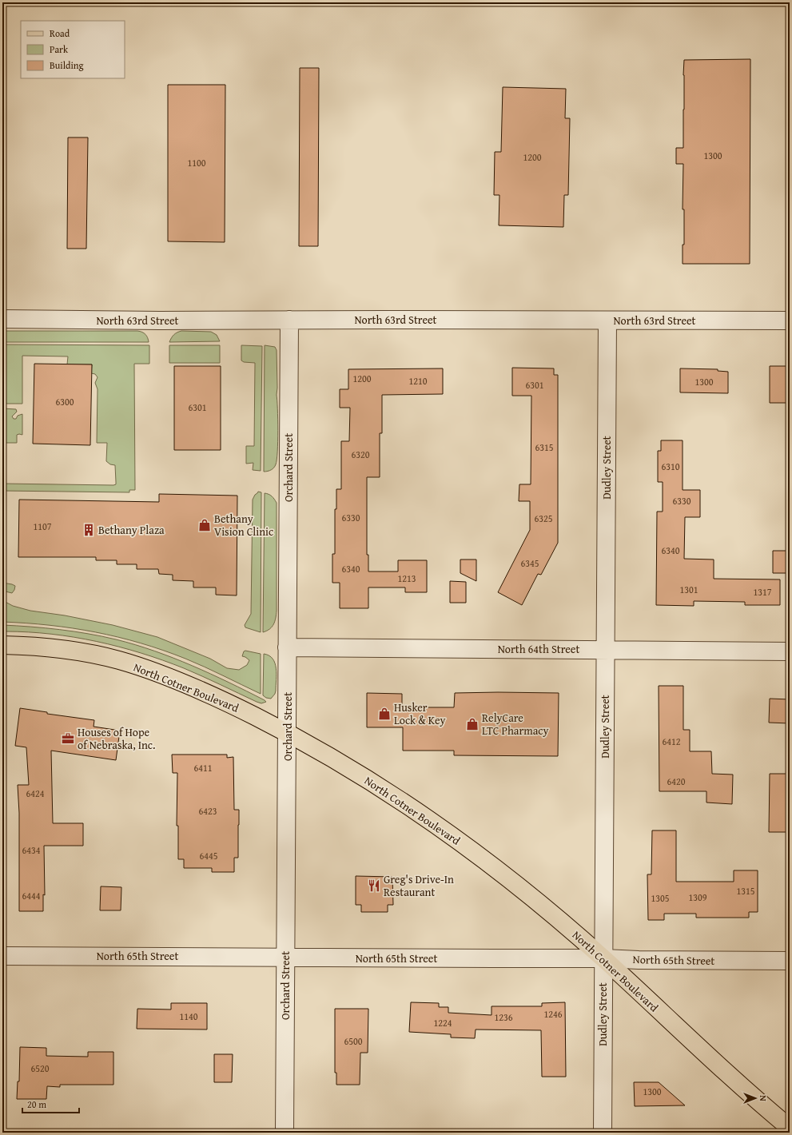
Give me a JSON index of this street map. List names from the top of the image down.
{
  "streets": {
    "main road": ["North Cotner Boulevard"],
    "street": [
      "North 63rd Street",
      "Orchard Street",
      "Dudley Street",
      "North 64th Street",
      "North 65th Street"
    ]
  },
  "crossings": [
    ["North 63rd Street", "Orchard Street"],
    ["North 63rd Street", "Dudley Street"],
    ["Orchard Street", "North 64th Street"],
    ["Orchard Street", "North Cotner Boulevard"],
    ["Orchard Street", "North 65th Street"],
    ["Dudley Street", "North 64th Street"],
    ["Dudley Street", "North Cotner Boulevard"],
    ["Dudley Street", "North 65th Street"],
    ["North Cotner Boulevard", "North 65th Street"]
  ],
  "places": {
    "shop": ["Bethany Vision Clinic", "Husker Lock & Key", "RelyCare LTC Pharmacy"],
    "building": ["Bethany Plaza"],
    "office": ["Houses of Hope of Nebraska, Inc."],
    "restaurant": ["Greg's Drive-In Restaurant"]
  },
  "house_numbers": [
    "1300",
    "1200",
    "1100",
    "1200",
    "1210",
    "1300",
    "6301",
    "6300",
    "6301",
    "6315",
    "6320",
    "6310",
    "6330",
    "6330",
    "6325",
    "1107",
    "6340",
    "6345",
    "6340",
    "1213",
    "1301",
    "1317",
    "6412",
    "6411",
    "6420",
    "6424",
    "6423",
    "6434",
    "6445",
    "1315",
    "6444",
    "1309",
    "1305",
    "1246",
    "1140",
    "1236",
    "1224",
    "6500",
    "6520",
    "1300"
  ],
  "legend": ["Road", "Park", "Building"],
  "scale_bar": "20 m",
  "north": "right"
}
